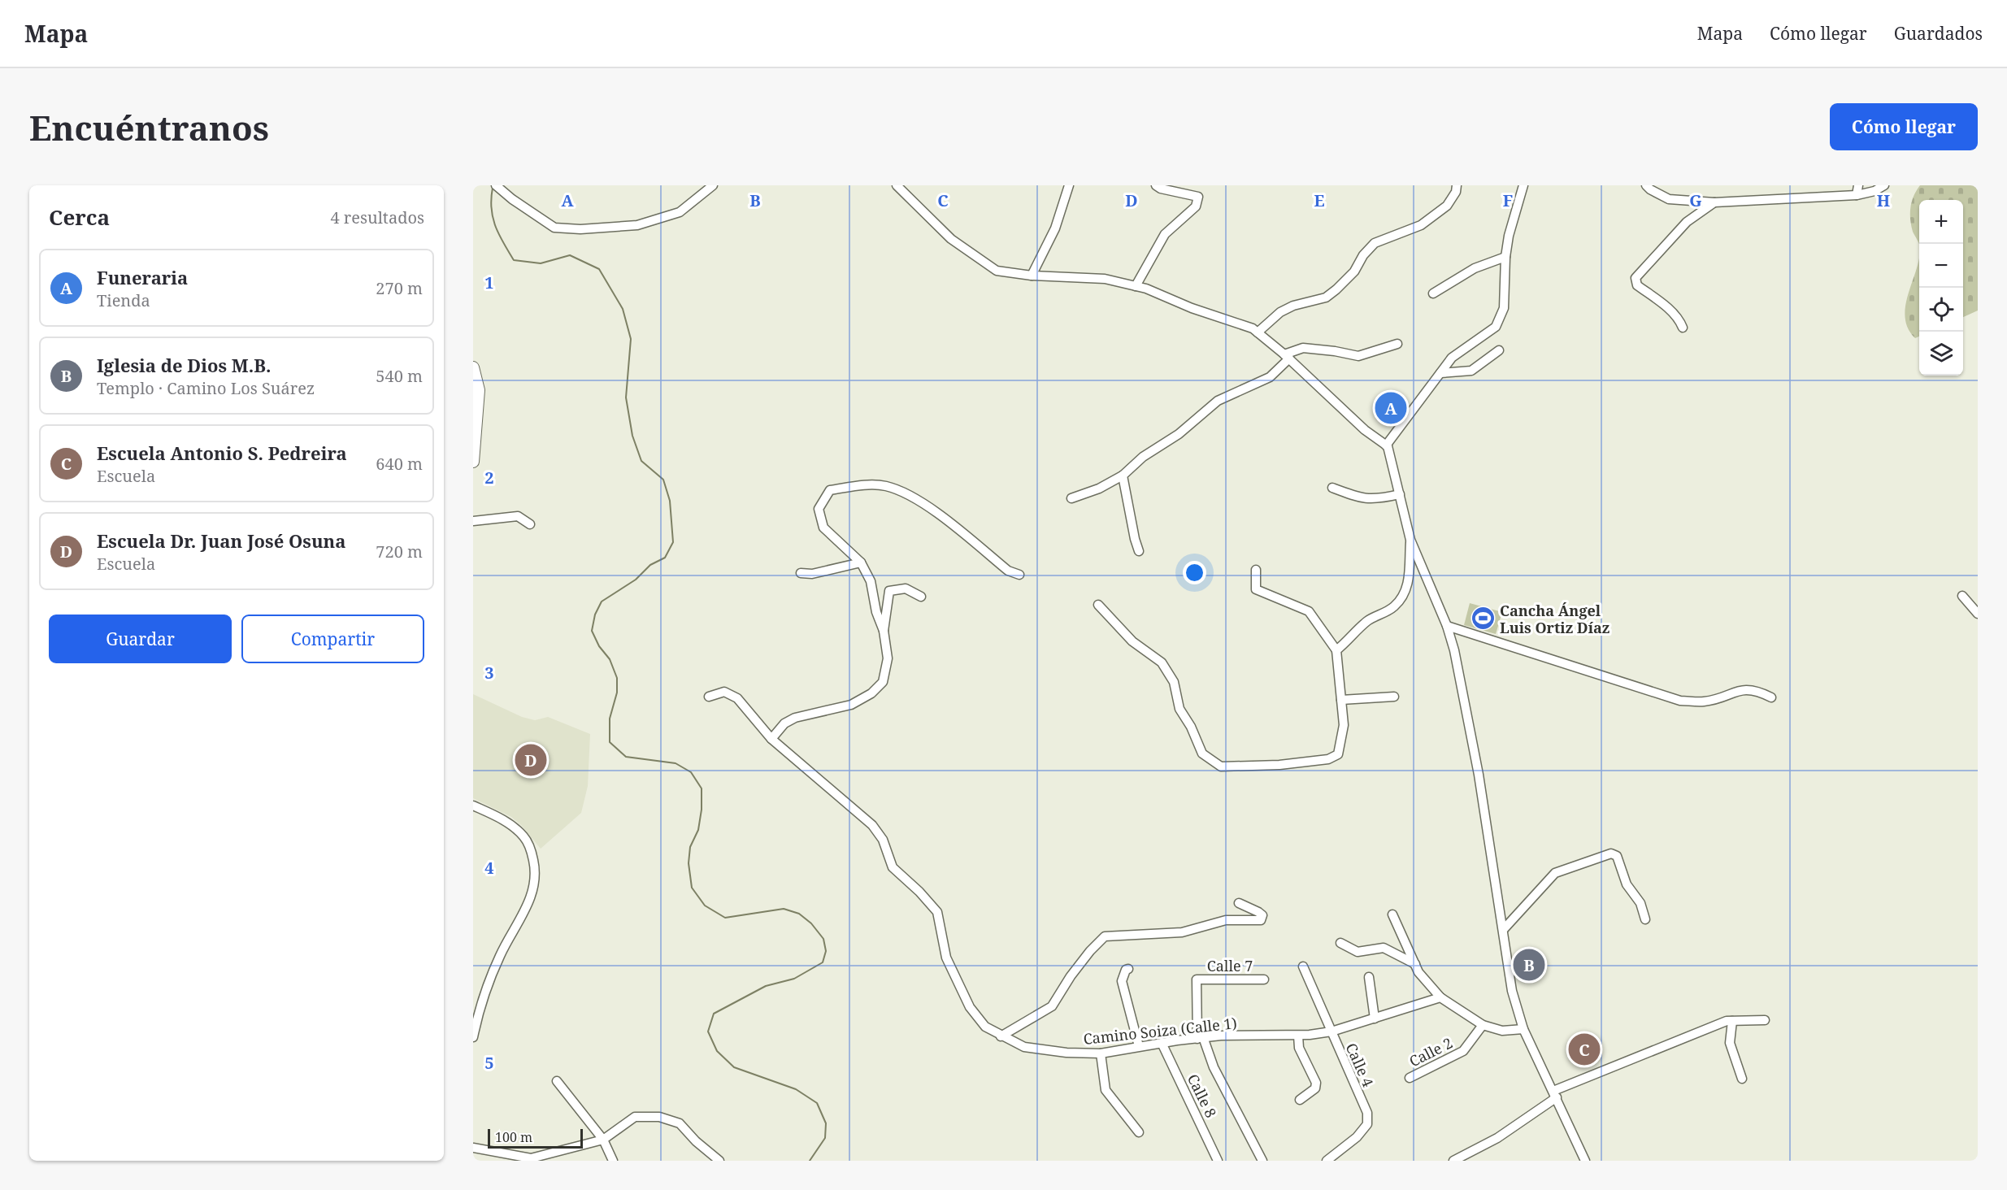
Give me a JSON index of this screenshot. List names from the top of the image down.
{
  "streets": {
    "street": [
      "Calle 7",
      "Camino Soiza (Calle 1)",
      "Calle 2",
      "Calle 4",
      "Calle 8"
    ]
  },
  "crossings": [
    ["Calle 7", "Camino Soiza (Calle 1)"],
    ["Camino Soiza (Calle 1)", "Calle 4"],
    ["Camino Soiza (Calle 1)", "Calle 8"]
  ],
  "places": {
    "sports": ["Cancha Ángel Luis Ortiz Díaz"]
  },
  "scale_bar": "100 m",
  "page": {
    "header": "Mapa",
    "nav": ["Mapa", "Cómo llegar", "Guardados"],
    "buttons": [
      "Cómo llegar",
      ["Guardar", "Compartir"]
    ],
    "title": "Encuéntranos",
    "heading": ["Cerca", "4 resultados"],
    "map_buttons": ["+", "−"],
    "list": [
      {
        "mark": "A",
        "name": "Funeraria",
        "note": "Tienda",
        "value": "270 m"
      },
      {
        "mark": "B",
        "name": "Iglesia de Dios M.B.",
        "note": "Templo · Camino Los Suárez",
        "value": "540 m"
      },
      {
        "mark": "C",
        "name": "Escuela Antonio S. Pedreira",
        "note": "Escuela",
        "value": "640 m"
      },
      {
        "mark": "D",
        "name": "Escuela Dr. Juan José Osuna",
        "note": "Escuela",
        "value": "720 m"
      }
    ],
    "pins": [
      "A",
      "D",
      "B",
      "C"
    ],
    "scale": "100 m"
  },
  "grid": {
    "columns": [
      "A",
      "B",
      "C",
      "D",
      "E",
      "F",
      "G",
      "H"
    ],
    "rows": [
      "1",
      "2",
      "3",
      "4",
      "5"
    ]
  }
}
